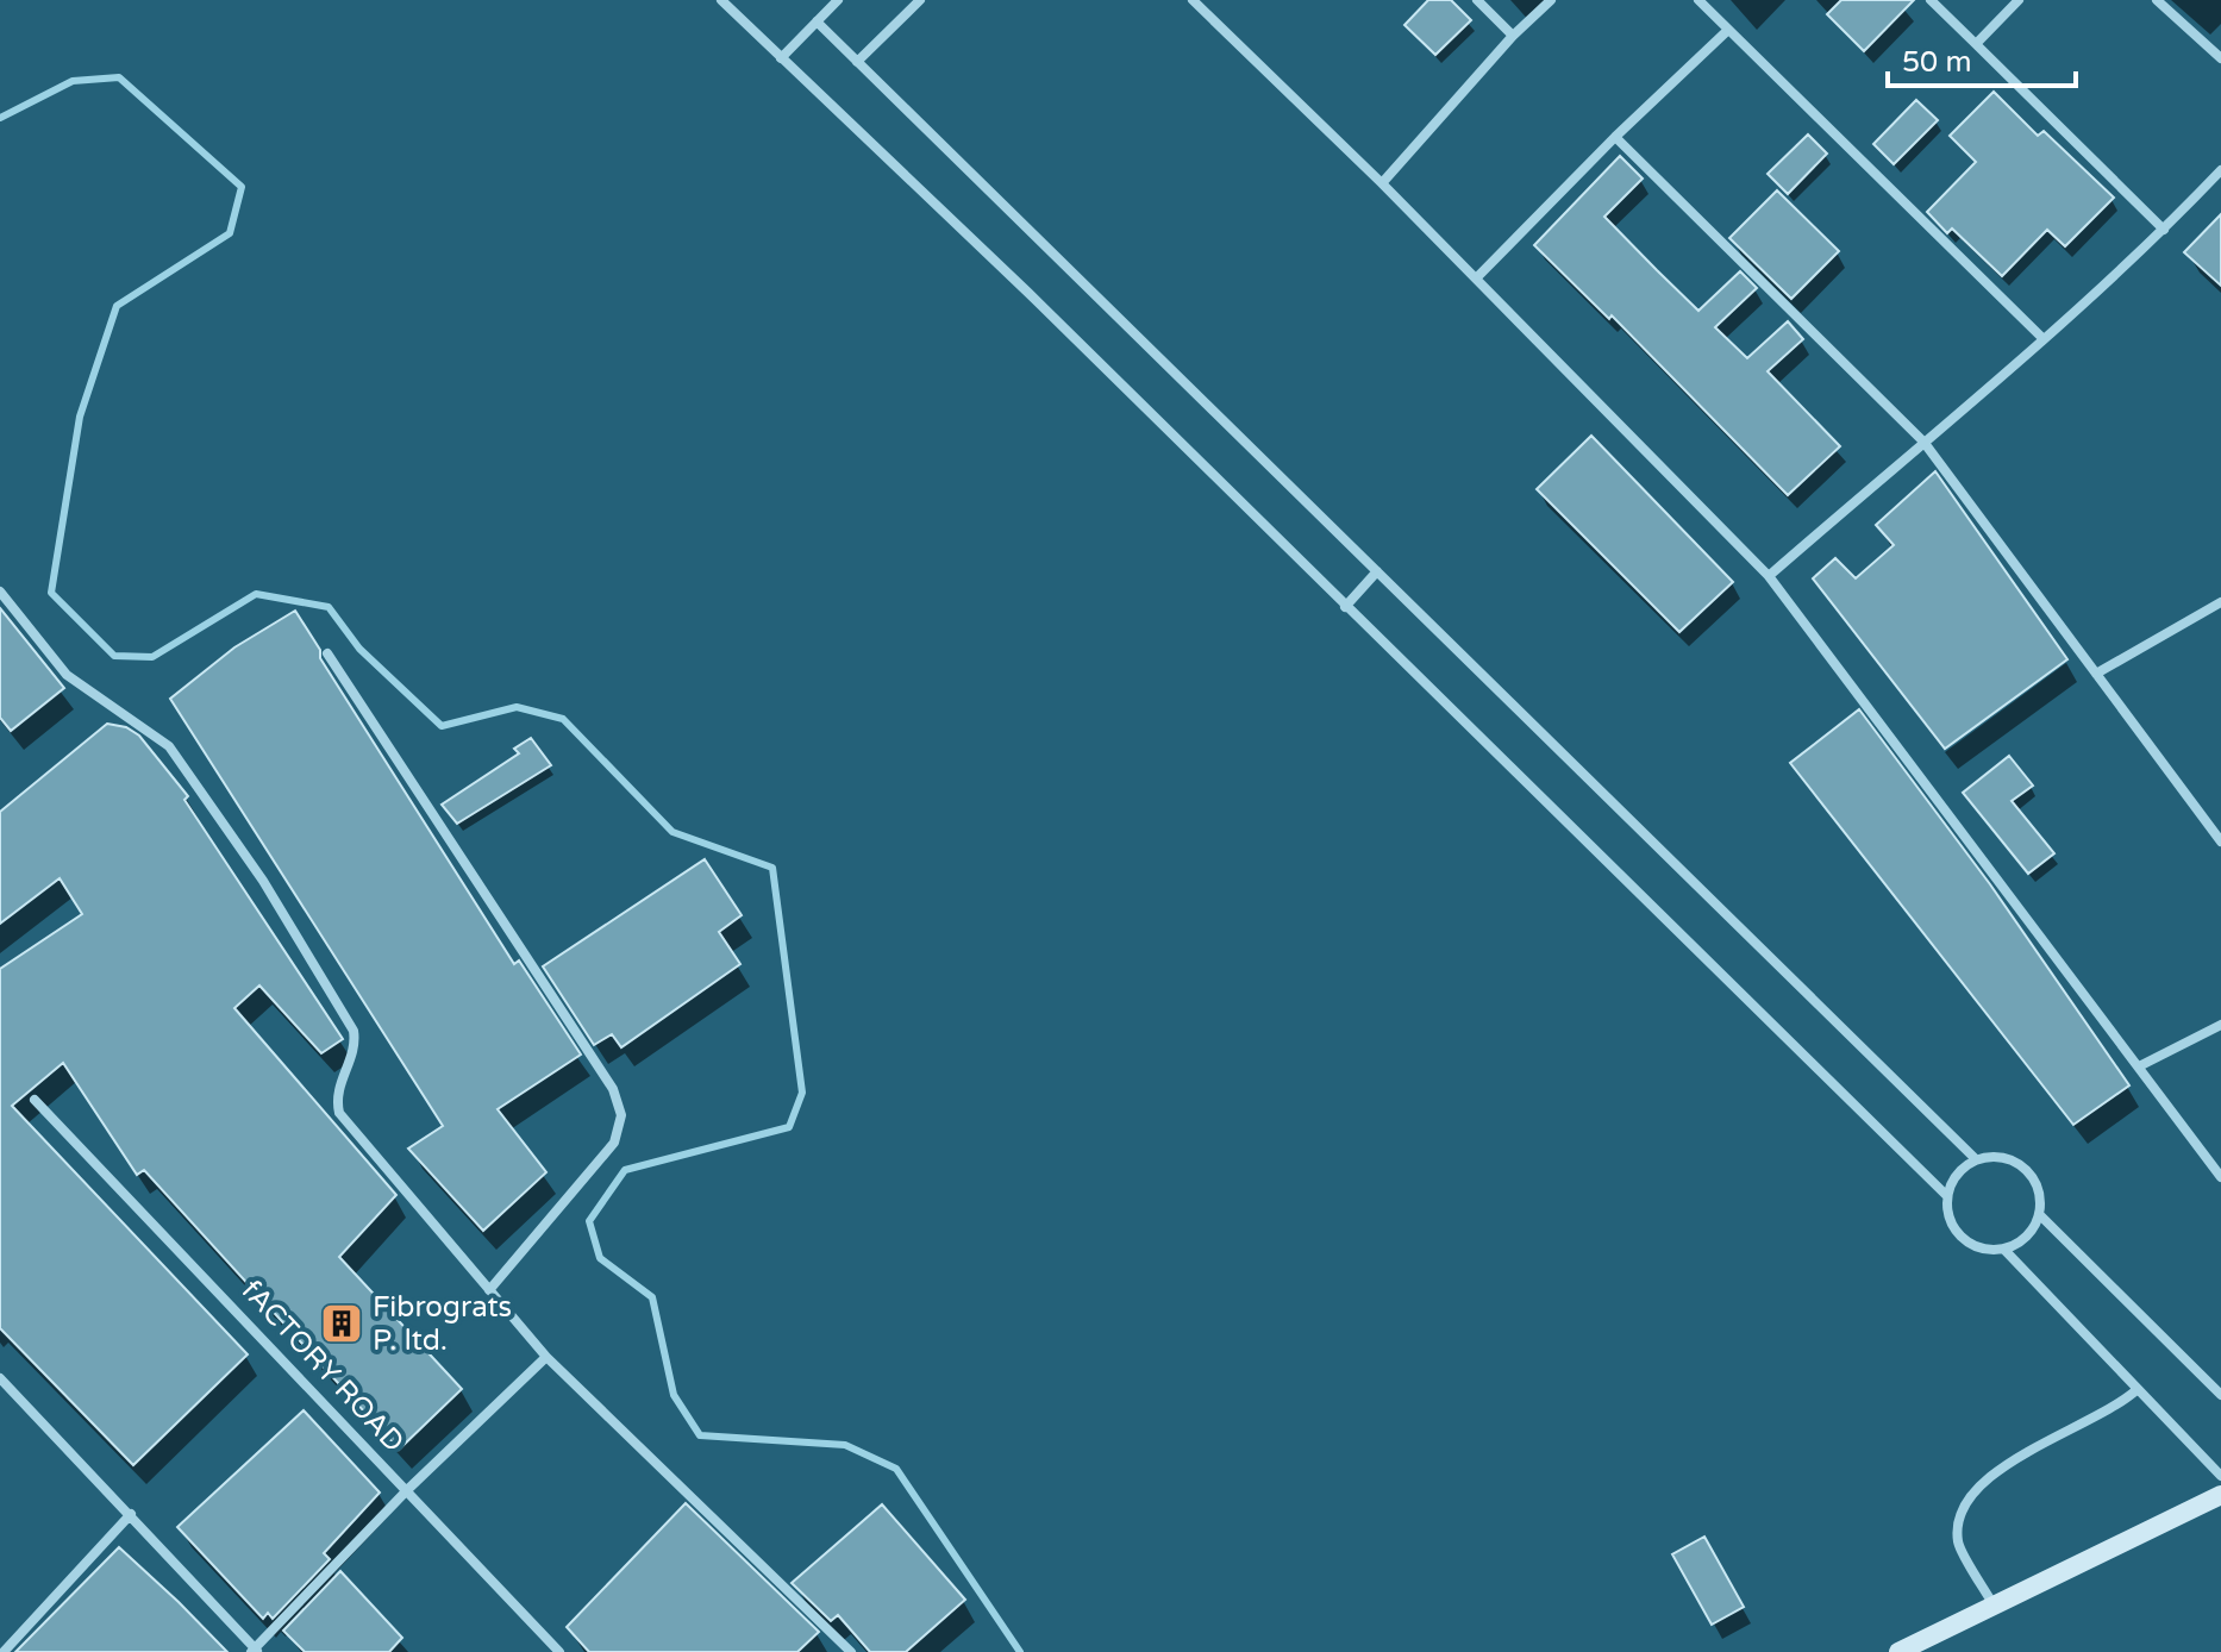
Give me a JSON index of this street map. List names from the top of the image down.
{
  "streets": {
    "street": ["fACTORY ROAD"]
  },
  "places": {
    "building": ["Fibrograts P. ltd."]
  },
  "scale_bar": "50 m"
}
